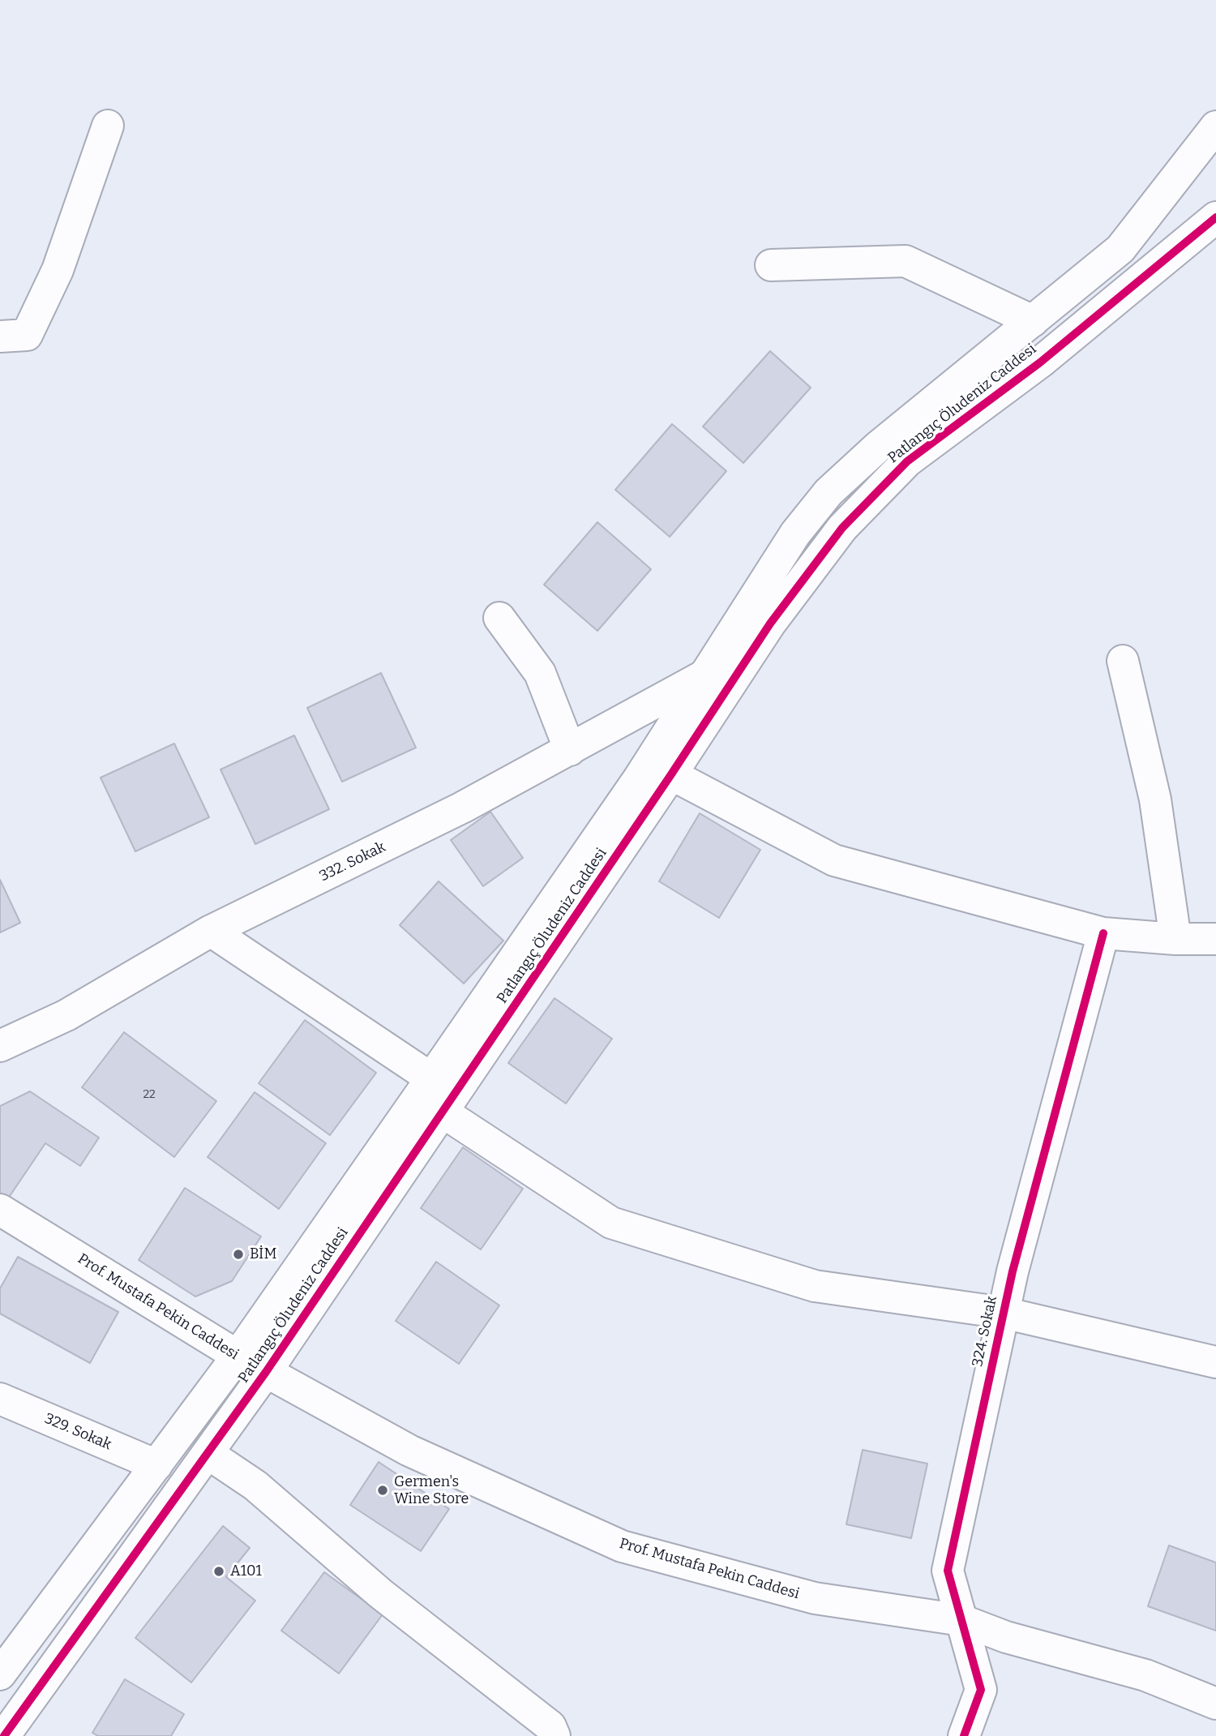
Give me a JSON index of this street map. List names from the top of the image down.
{
  "streets": {
    "street": [
      "Patlangıç Öludeniz Caddesi",
      "332. Sokak",
      "Prof. Mustafa Pekin Caddesi",
      "324. Sokak",
      "329. Sokak"
    ]
  },
  "crossings": [
    ["Patlangıç Öludeniz Caddesi", "332. Sokak"],
    ["Patlangıç Öludeniz Caddesi", "Prof. Mustafa Pekin Caddesi"],
    ["Patlangıç Öludeniz Caddesi", "329. Sokak"],
    ["Prof. Mustafa Pekin Caddesi", "324. Sokak"]
  ],
  "places": ["BİM", "Germen's Wine Store", "A101"],
  "house_numbers": ["22"]
}
